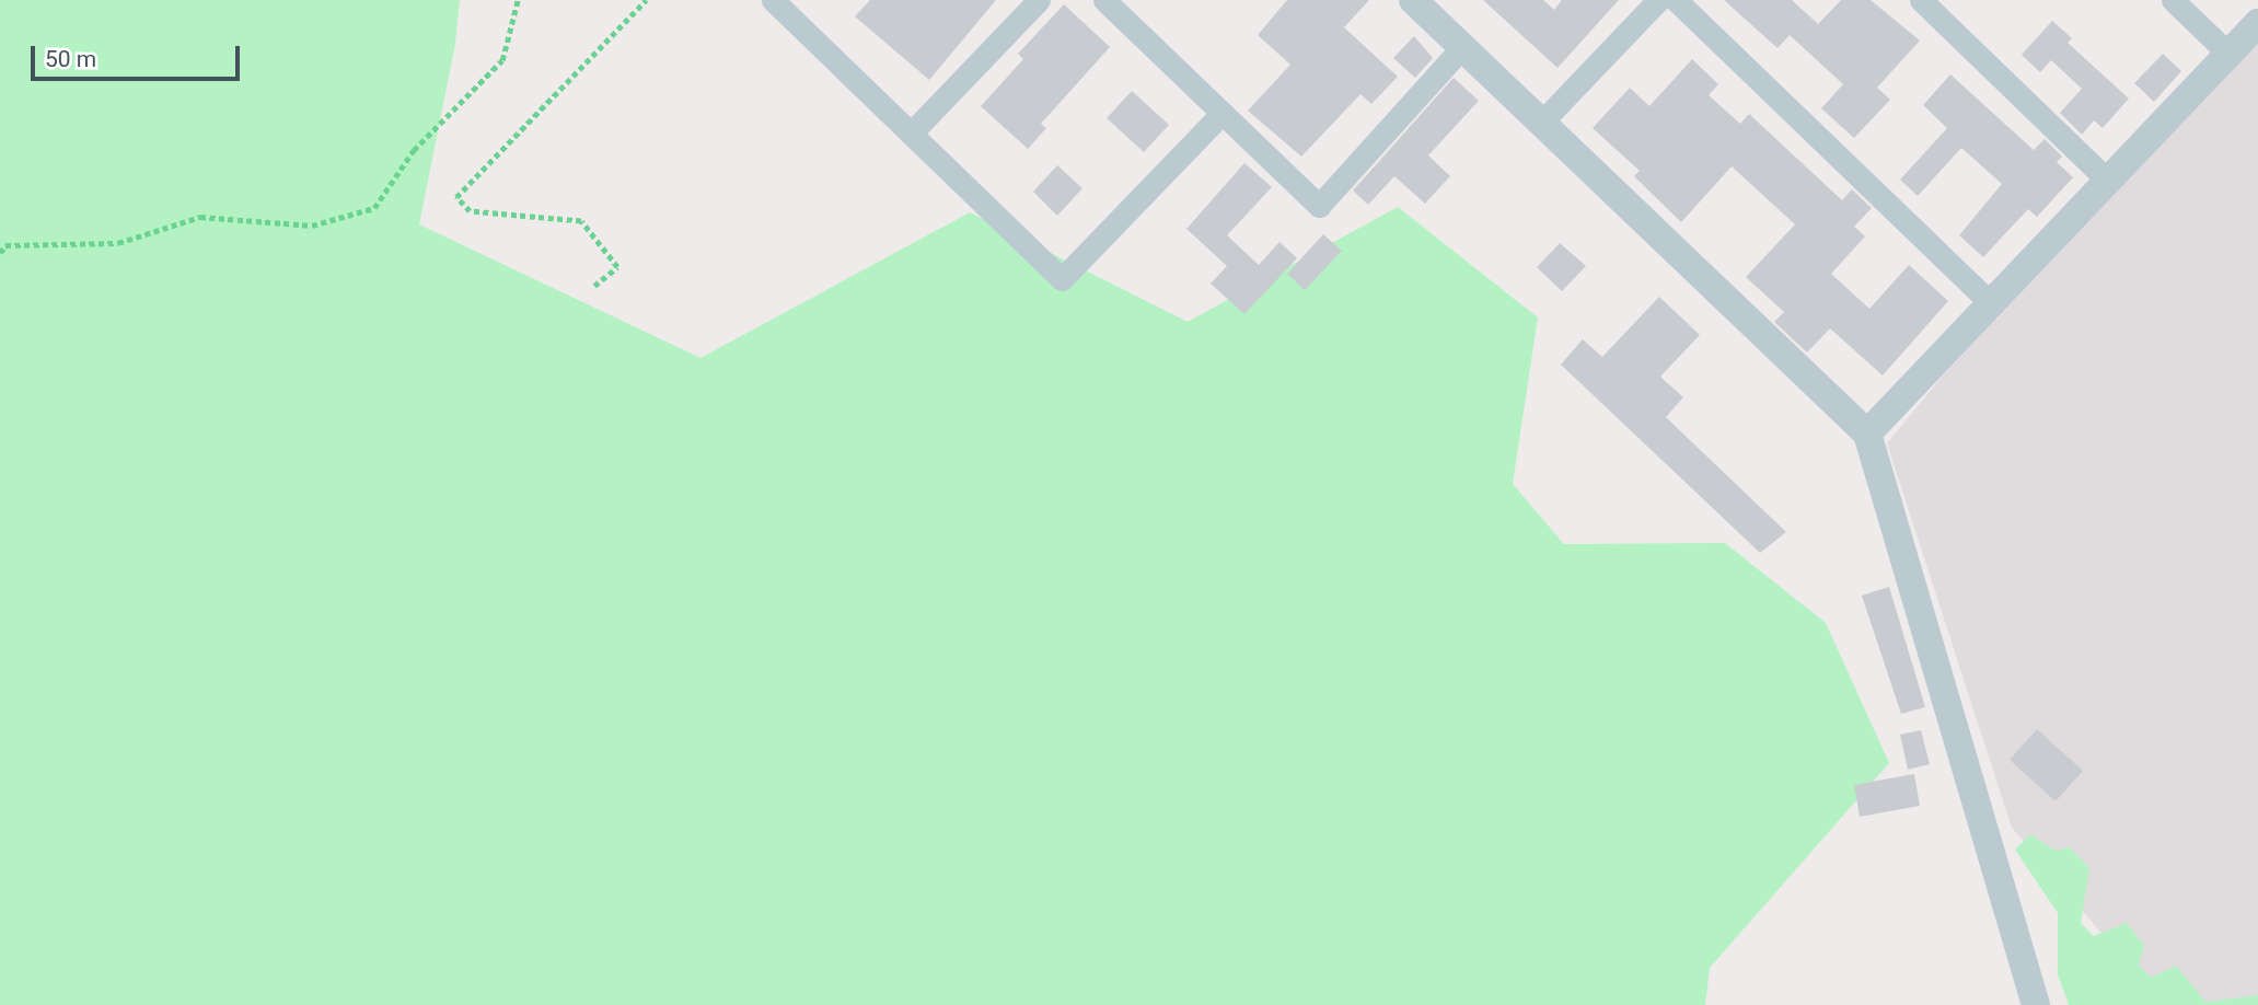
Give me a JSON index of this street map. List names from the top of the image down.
{
  "scale_bar": "50 m"
}
